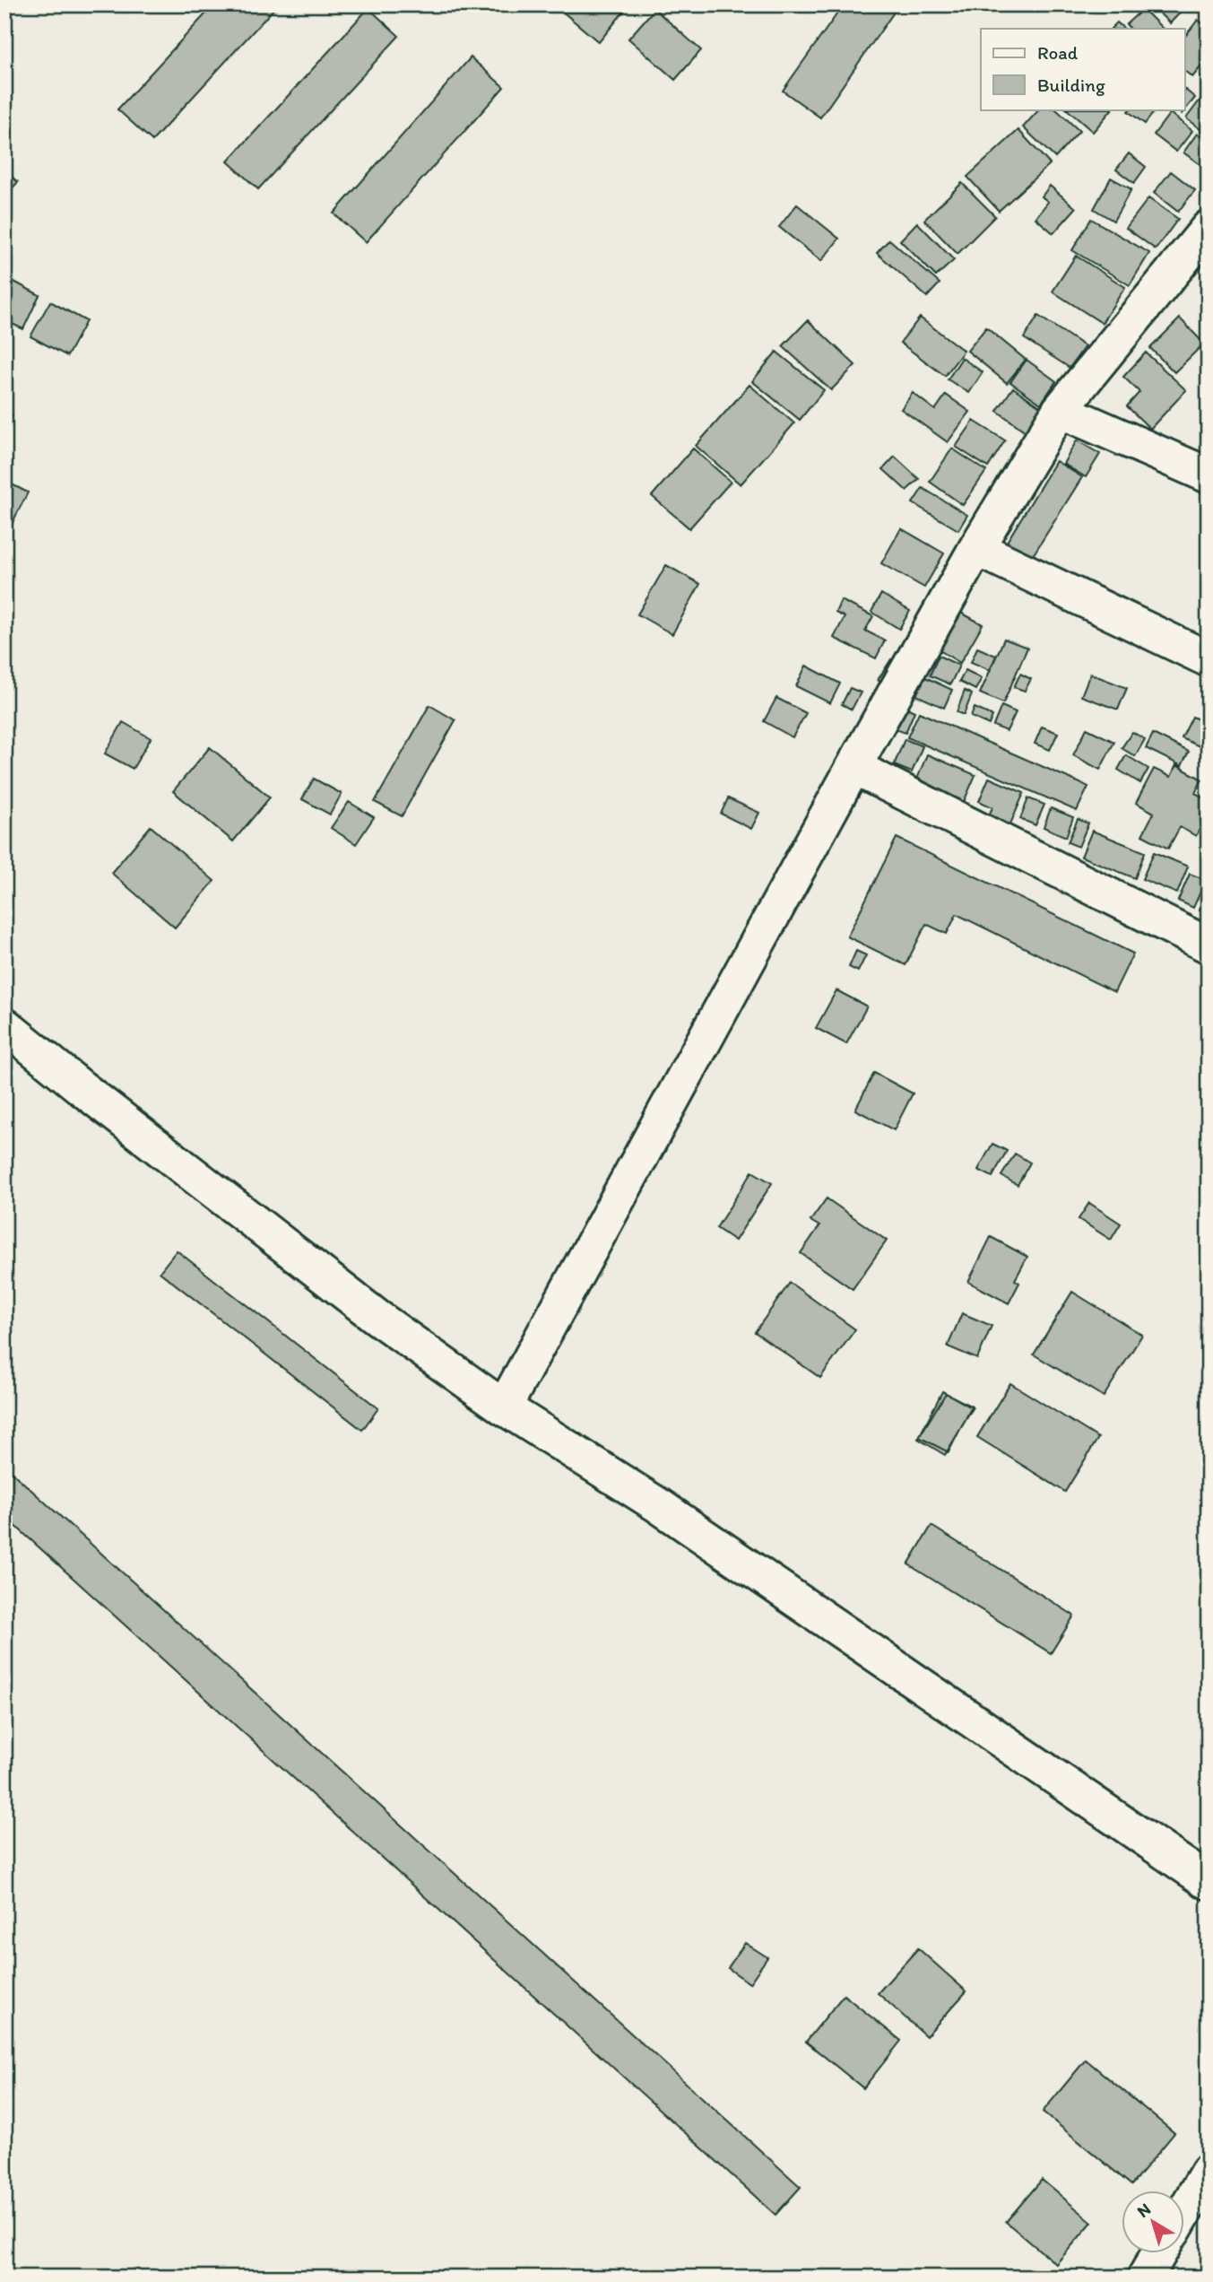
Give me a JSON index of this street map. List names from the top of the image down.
{
  "legend": ["Road", "Building"],
  "north": "top left"
}
